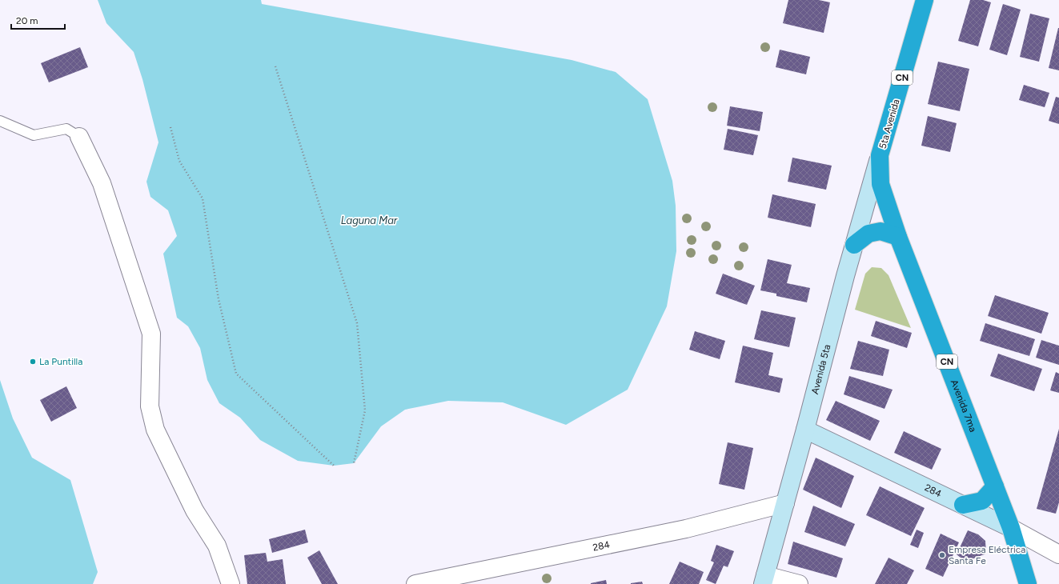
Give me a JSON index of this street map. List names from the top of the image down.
{
  "streets": {
    "highway": ["CN", "5ta Avenida", "Avenida 7ma"],
    "street": ["Avenida 5ta", "284"]
  },
  "crossings": [
    ["5ta Avenida", "Avenida 5ta"],
    ["5ta Avenida", "Avenida 7ma"],
    ["Avenida 5ta", "Avenida 7ma"],
    ["Avenida 5ta", "284"],
    ["Avenida 7ma", "284"]
  ],
  "water": ["Laguna Mar"],
  "places": ["La Puntilla", "Empresa Eléctrica Santa Fe"],
  "scale_bar": "20 m"
}
